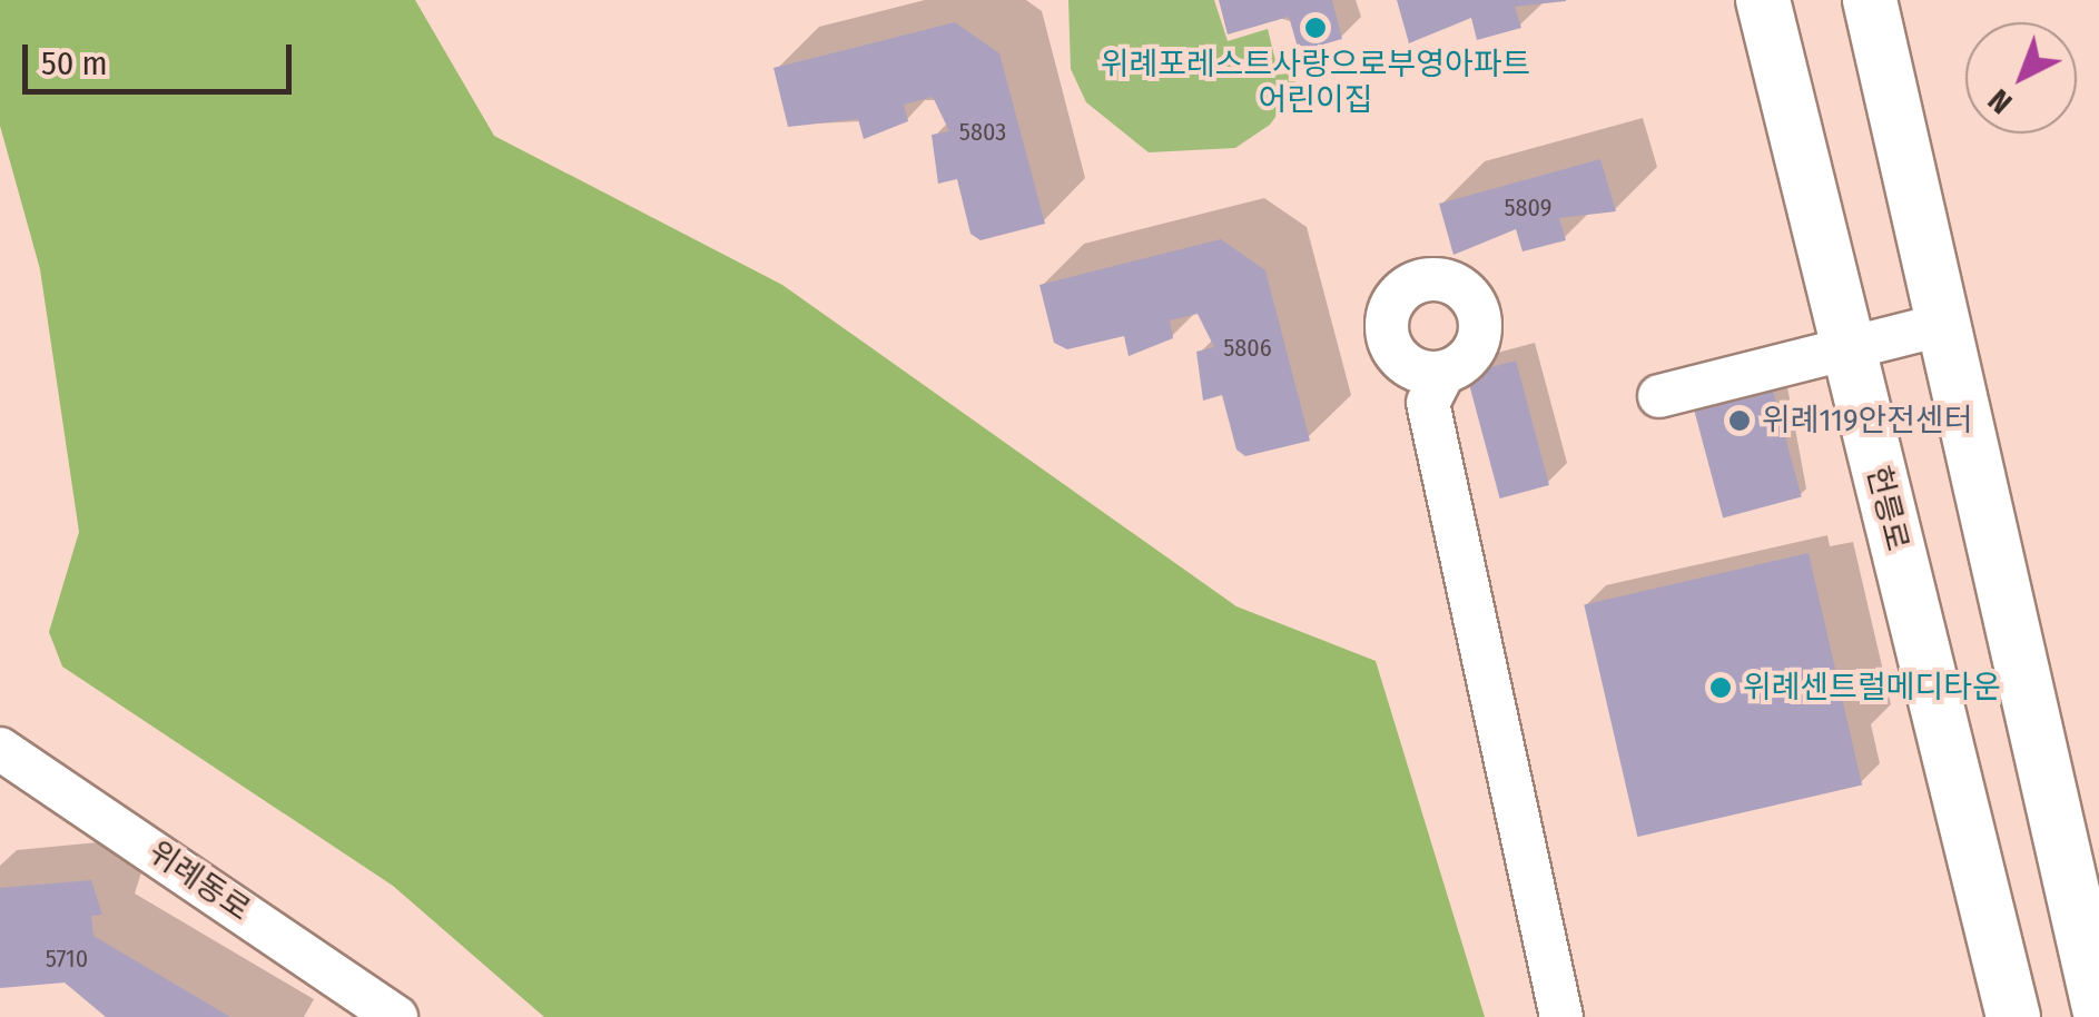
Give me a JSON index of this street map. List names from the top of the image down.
{
  "streets": {
    "main road": ["헌릉로"],
    "street": ["위례동로"]
  },
  "places": ["위례포레스트사랑으로부영아파트 어린이집", "위례119안전센터", "위례센트럴메디타운"],
  "house_numbers": [
    "5803",
    "5809",
    "5806",
    "5710"
  ],
  "scale_bar": "50 m",
  "north": "bottom left"
}
